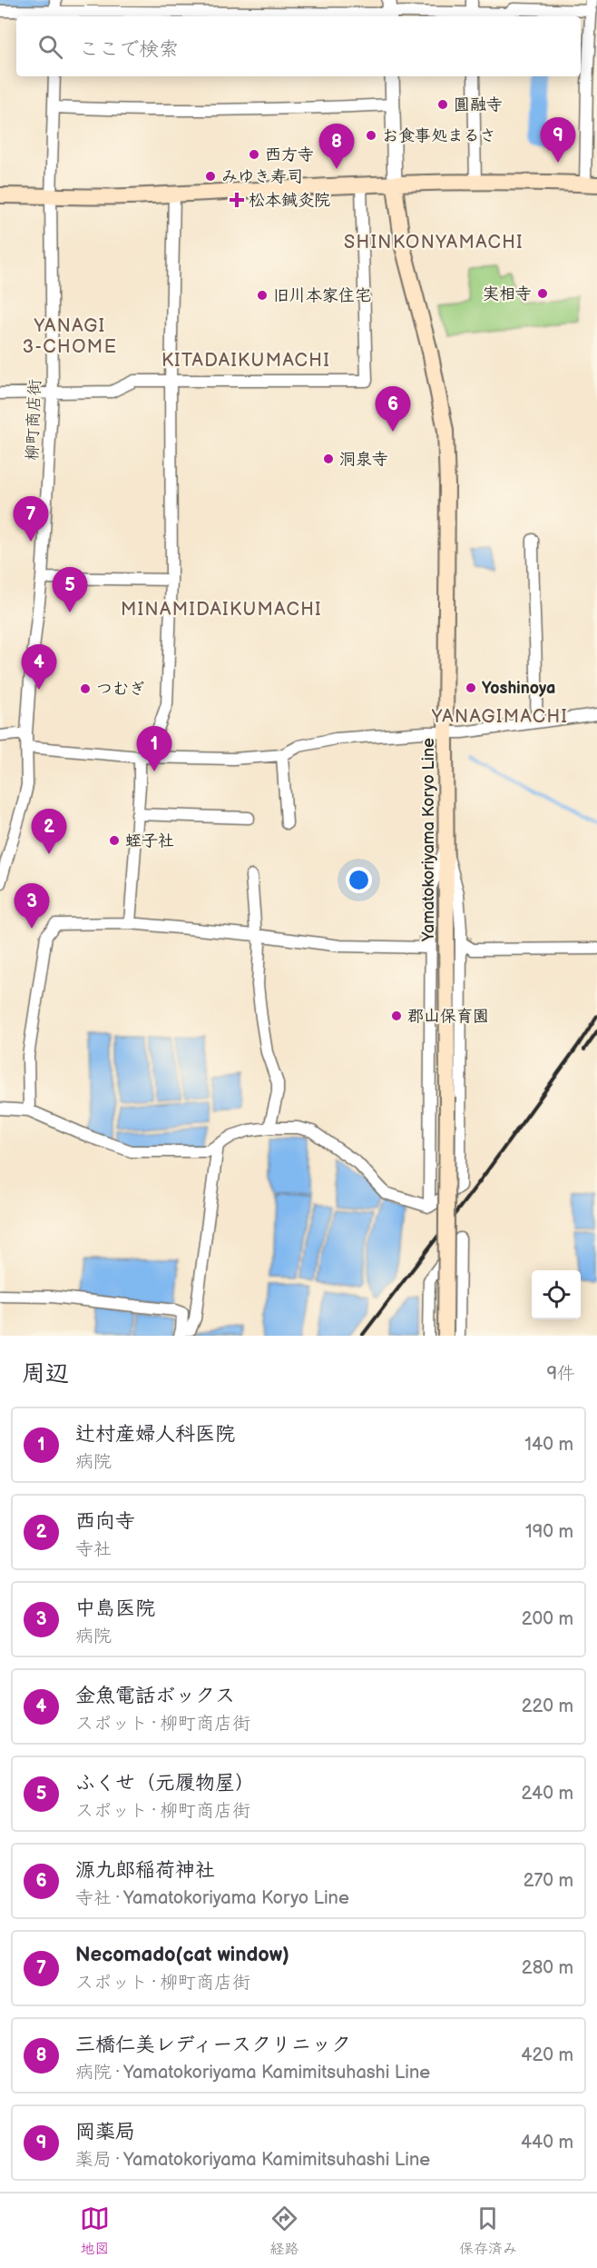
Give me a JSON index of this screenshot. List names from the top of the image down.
{
  "streets": {
    "main road": ["Yamatokoriyama Koryo Line"],
    "street": ["柳町商店街"]
  },
  "districts": [
    "SHINKONYAMACHI",
    "YANAGI 3-CHOME",
    "KITADAIKUMACHI",
    "MINAMIDAIKUMACHI",
    "YANAGIMACHI"
  ],
  "places": {
    "other": [
      "圓融寺",
      "お食事処まるさ",
      "西方寺",
      "みゆき寿司",
      "実相寺",
      "旧川本家住宅",
      "洞泉寺",
      "Yoshinoya",
      "つむぎ",
      "蛭子社",
      "郡山保育園"
    ],
    "health": ["松本鍼灸院"]
  },
  "page": {
    "search": "ここで検索",
    "pins": [
      "9",
      "8",
      "6",
      "7",
      "5",
      "4",
      "1",
      "2",
      "3"
    ],
    "heading": ["周辺", "9件"],
    "list": [
      {
        "mark": "1",
        "name": "辻村産婦人科医院",
        "note": "病院",
        "value": "140 m"
      },
      {
        "mark": "2",
        "name": "西向寺",
        "note": "寺社",
        "value": "190 m"
      },
      {
        "mark": "3",
        "name": "中島医院",
        "note": "病院",
        "value": "200 m"
      },
      {
        "mark": "4",
        "name": "金魚電話ボックス",
        "note": "スポット · 柳町商店街",
        "value": "220 m"
      },
      {
        "mark": "5",
        "name": "ふくせ（元履物屋）",
        "note": "スポット · 柳町商店街",
        "value": "240 m"
      },
      {
        "mark": "6",
        "name": "源九郎稲荷神社",
        "note": "寺社 · Yamatokoriyama Koryo Line",
        "value": "270 m"
      },
      {
        "mark": "7",
        "name": "Necomado(cat window)",
        "note": "スポット · 柳町商店街",
        "value": "280 m"
      },
      {
        "mark": "8",
        "name": "三橋仁美レディースクリニック",
        "note": "病院 · Yamatokoriyama Kamimitsuhashi Line",
        "value": "420 m"
      },
      {
        "mark": "9",
        "name": "岡薬局",
        "note": "薬局 · Yamatokoriyama Kamimitsuhashi Line",
        "value": "440 m"
      }
    ],
    "nav": ["地図", "経路", "保存済み"]
  }
}
